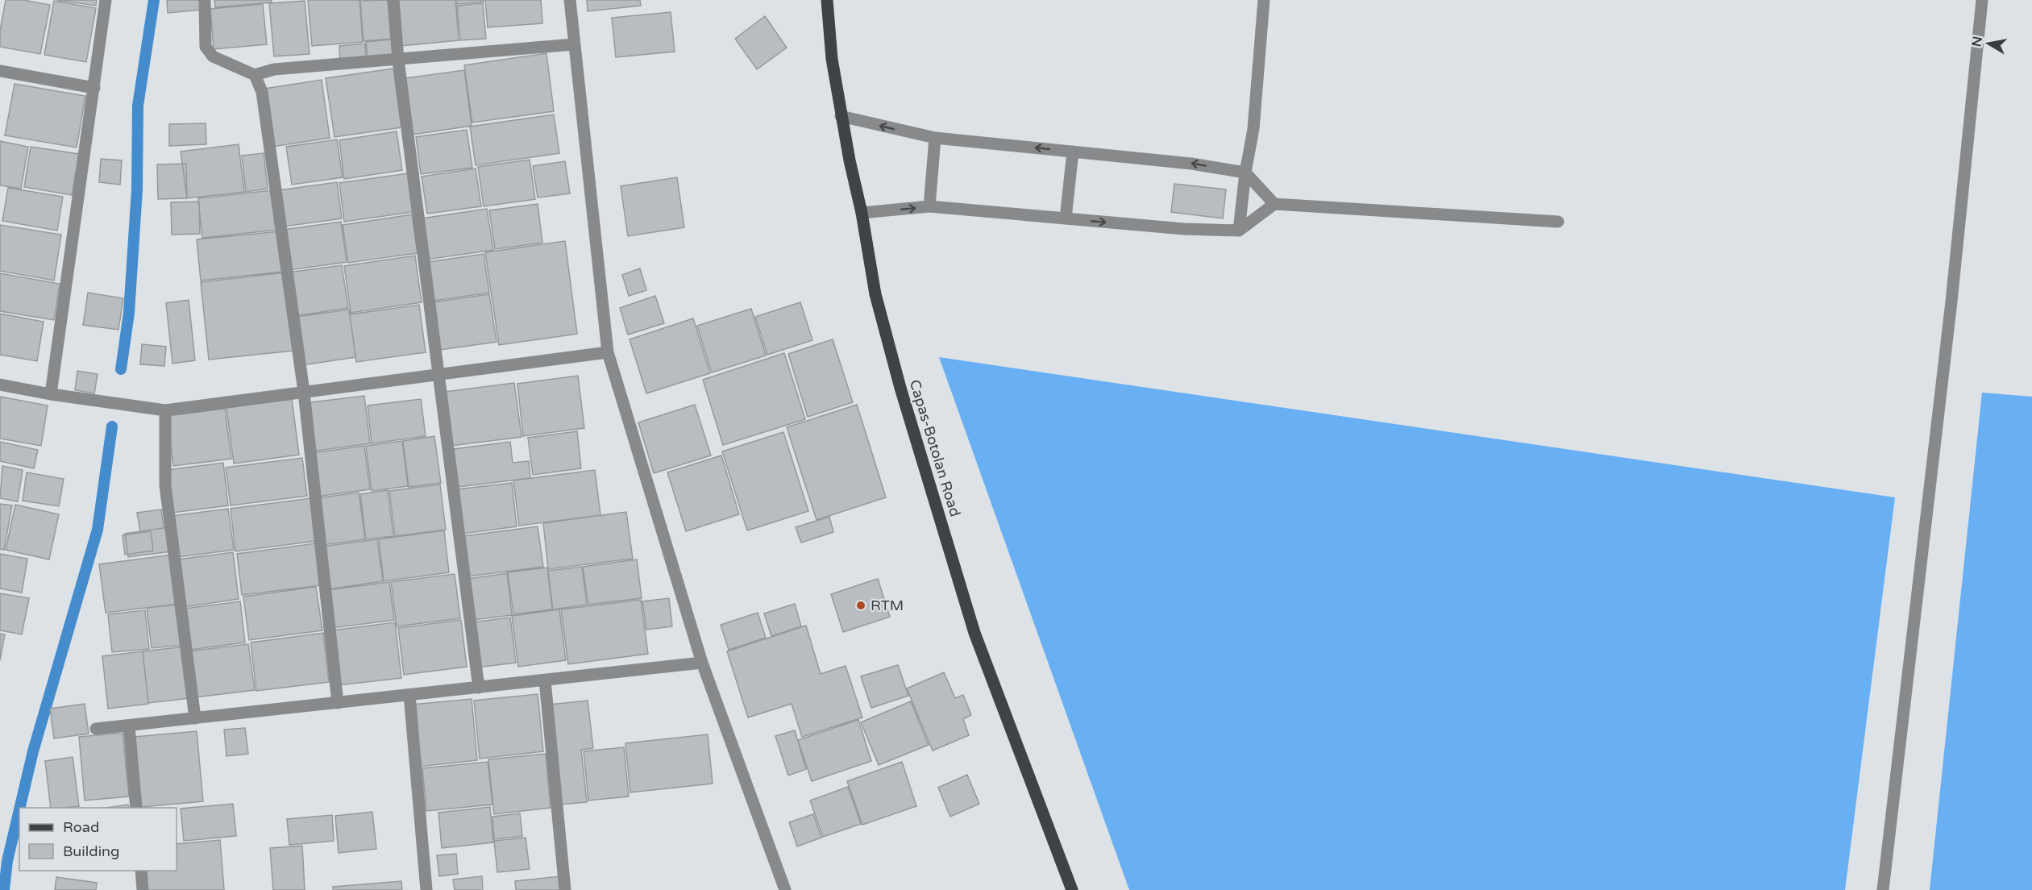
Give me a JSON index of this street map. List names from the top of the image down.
{
  "streets": {
    "main road": ["Capas-Botolan Road"]
  },
  "places": ["RTM"],
  "legend": ["Road", "Building"],
  "north": "left"
}
